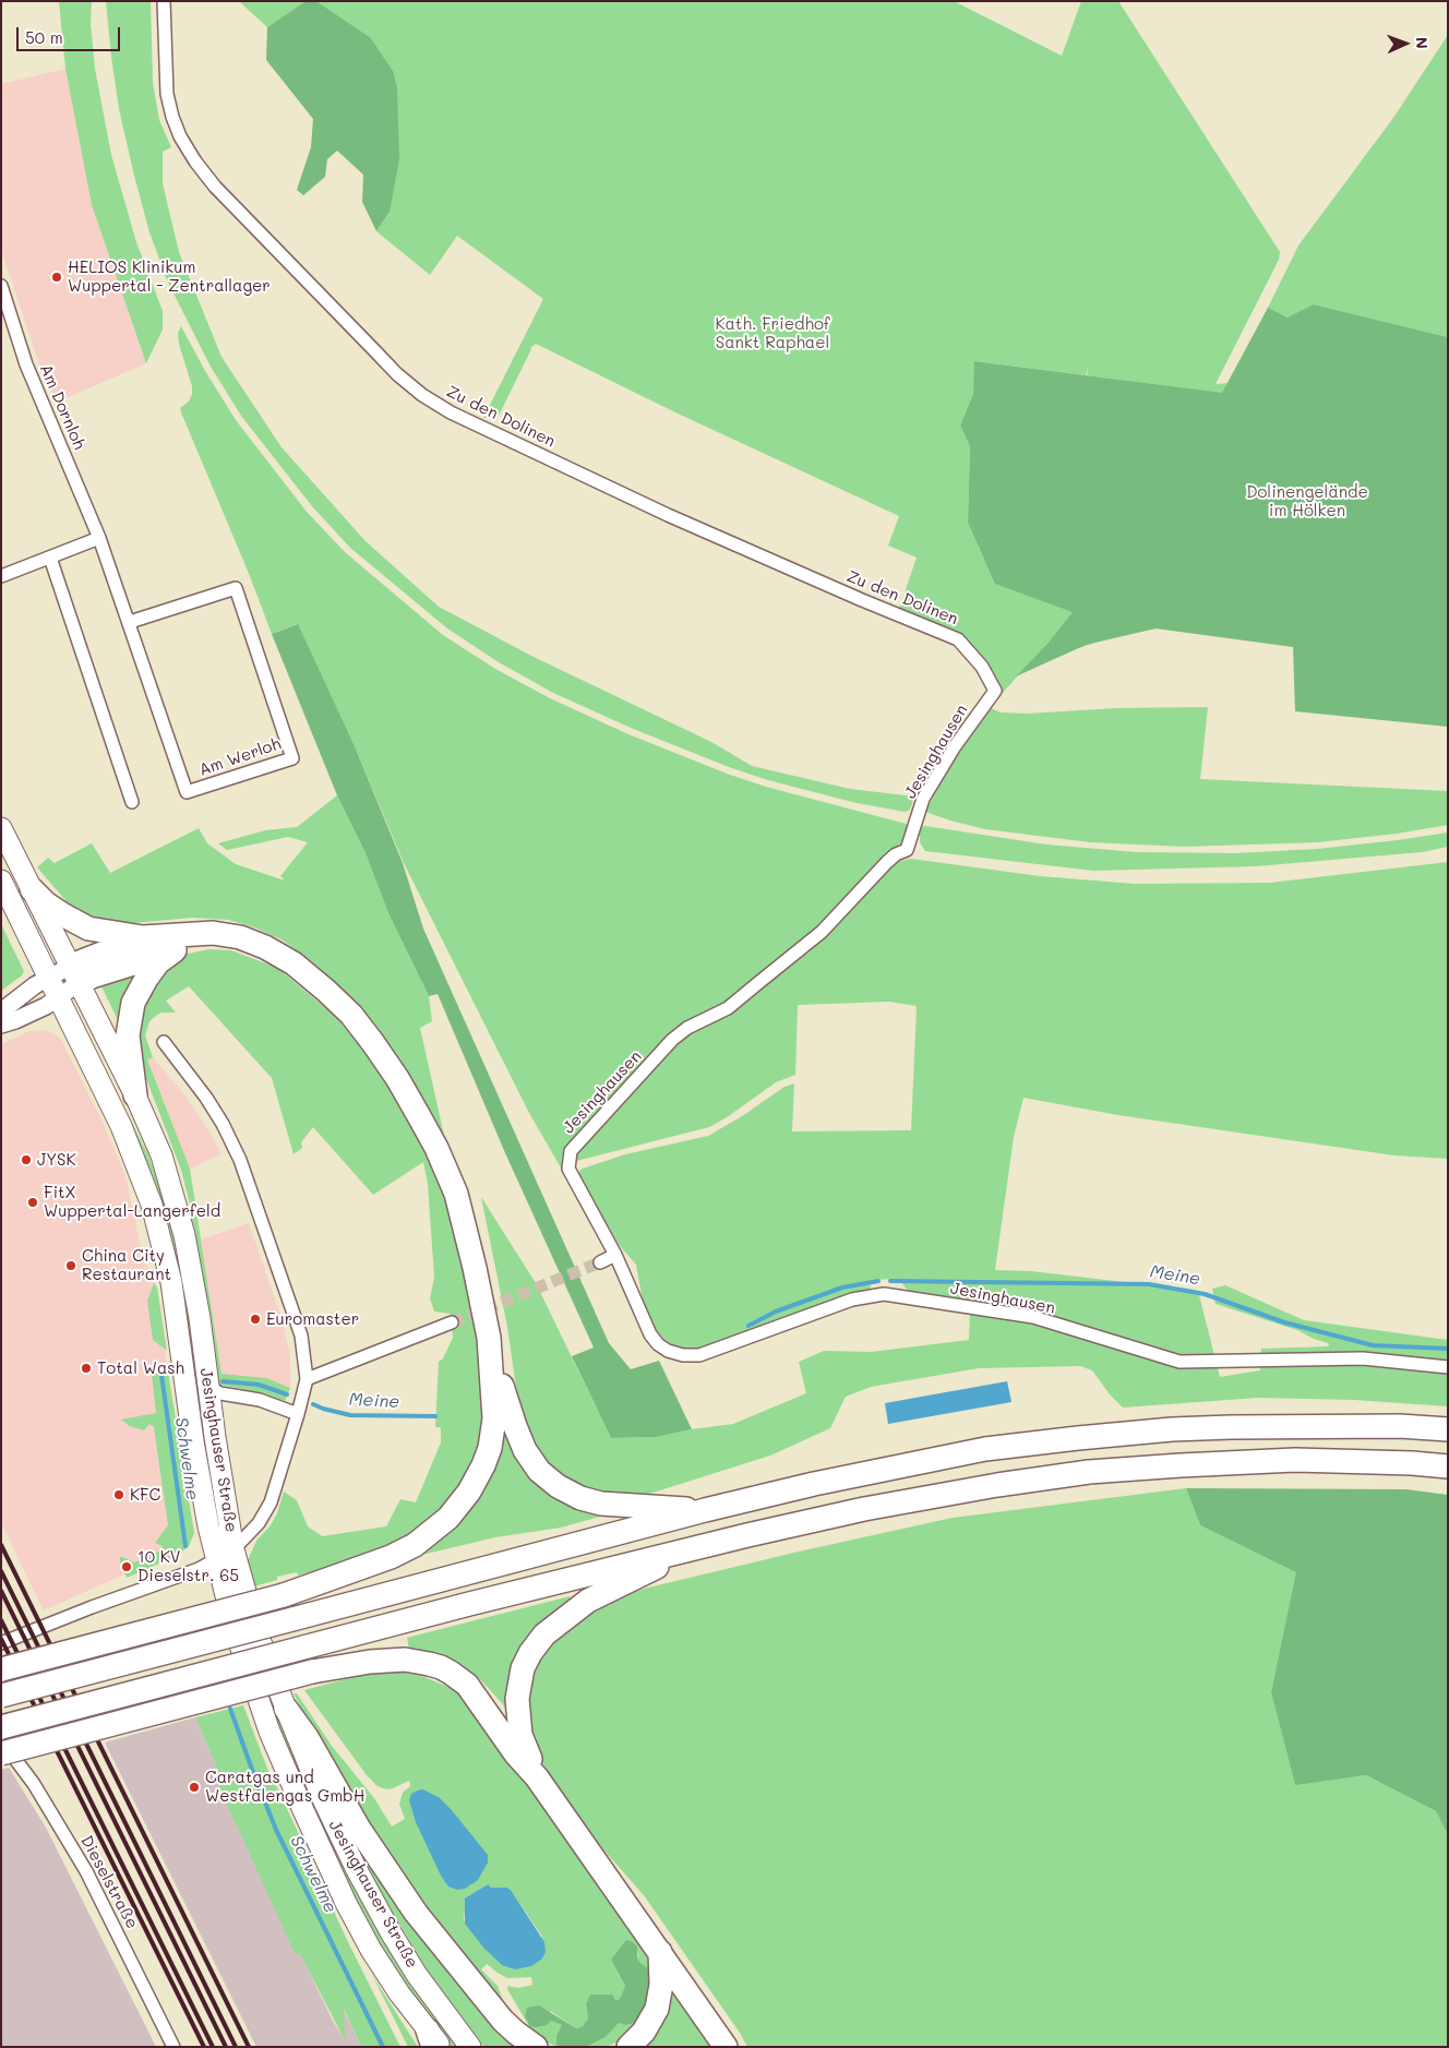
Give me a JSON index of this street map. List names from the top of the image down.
{
  "streets": {
    "main road": ["Jesinghauser Straße"],
    "street": [
      "Am Dornloh",
      "Zu den Dolinen",
      "Jesinghausen",
      "Am Werloh",
      "Dieselstraße"
    ]
  },
  "crossings": [
    ["Am Dornloh", "Am Werloh"],
    ["Zu den Dolinen", "Jesinghausen"]
  ],
  "water": ["Meine", "Schwelme"],
  "parks": ["Kath. Friedhof Sankt Raphael", "Dolinengelände im Hölken"],
  "places": [
    "HELIOS Klinikum Wuppertal - Zentrallager",
    "JYSK",
    "FitX Wuppertal-Langerfeld",
    "China City Restaurant",
    "Euromaster",
    "Total Wash",
    "KFC",
    "10 KV Dieselstr. 65",
    "Caratgas und Westfalengas GmbH"
  ],
  "scale_bar": "50 m",
  "north": "right"
}
